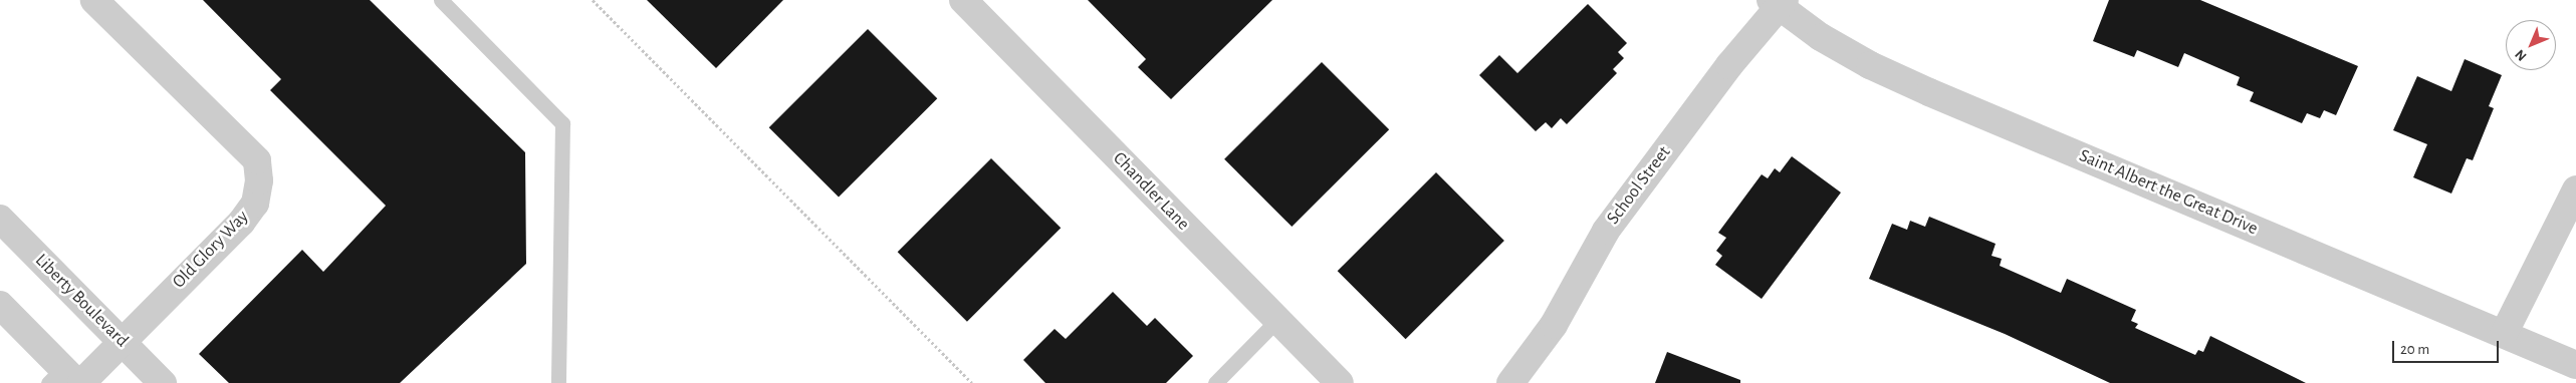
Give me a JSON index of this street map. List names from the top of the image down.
{
  "streets": {
    "street": [
      "School Street",
      "Chandler Lane",
      "Saint Albert the Great Drive",
      "Old Glory Way",
      "Liberty Boulevard"
    ]
  },
  "crossings": [
    ["School Street", "Saint Albert the Great Drive"],
    ["Old Glory Way", "Liberty Boulevard"]
  ],
  "scale_bar": "20 m",
  "north": "bottom left"
}
